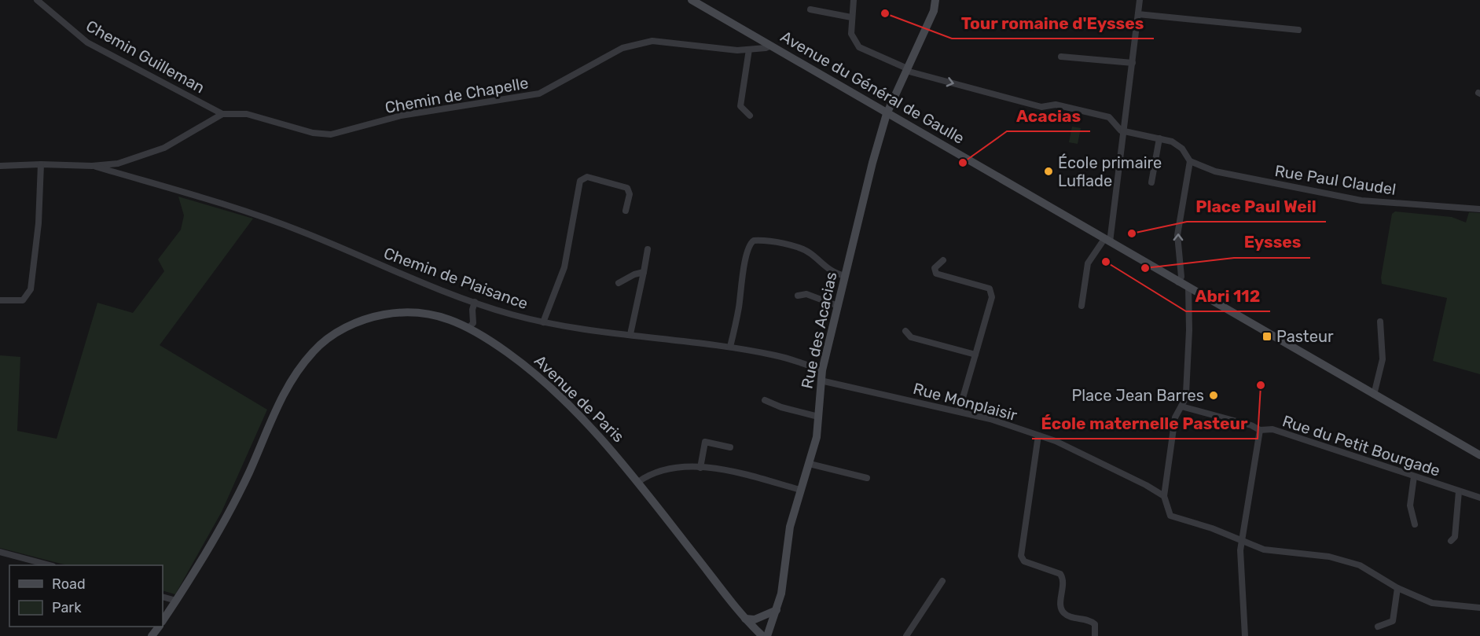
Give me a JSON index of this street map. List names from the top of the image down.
{
  "streets": {
    "main road": ["Avenue du Général de Gaulle", "Rue des Acacias", "Avenue de Paris"],
    "street": [
      "Chemin Guilleman",
      "Chemin de Chapelle",
      "Rue Paul Claudel",
      "Chemin de Plaisance",
      "Rue Monplaisir",
      "Rue du Petit Bourgade"
    ]
  },
  "crossings": [
    ["Chemin Guilleman", "Chemin de Chapelle"],
    ["Avenue du Général de Gaulle", "Chemin de Chapelle"],
    ["Avenue du Général de Gaulle", "Rue des Acacias"],
    ["Chemin de Plaisance", "Rue des Acacias"],
    ["Rue des Acacias", "Rue Monplaisir"]
  ],
  "places": {
    "other": [
      "Tour romaine d'Eysses",
      "Acacias",
      "École primaire Luflade",
      "Place Paul Weil",
      "Abri 112",
      "Eysses",
      "École maternelle Pasteur",
      "Place Jean Barres"
    ],
    "transit": ["Pasteur"]
  },
  "legend": ["Road", "Park"]
}
